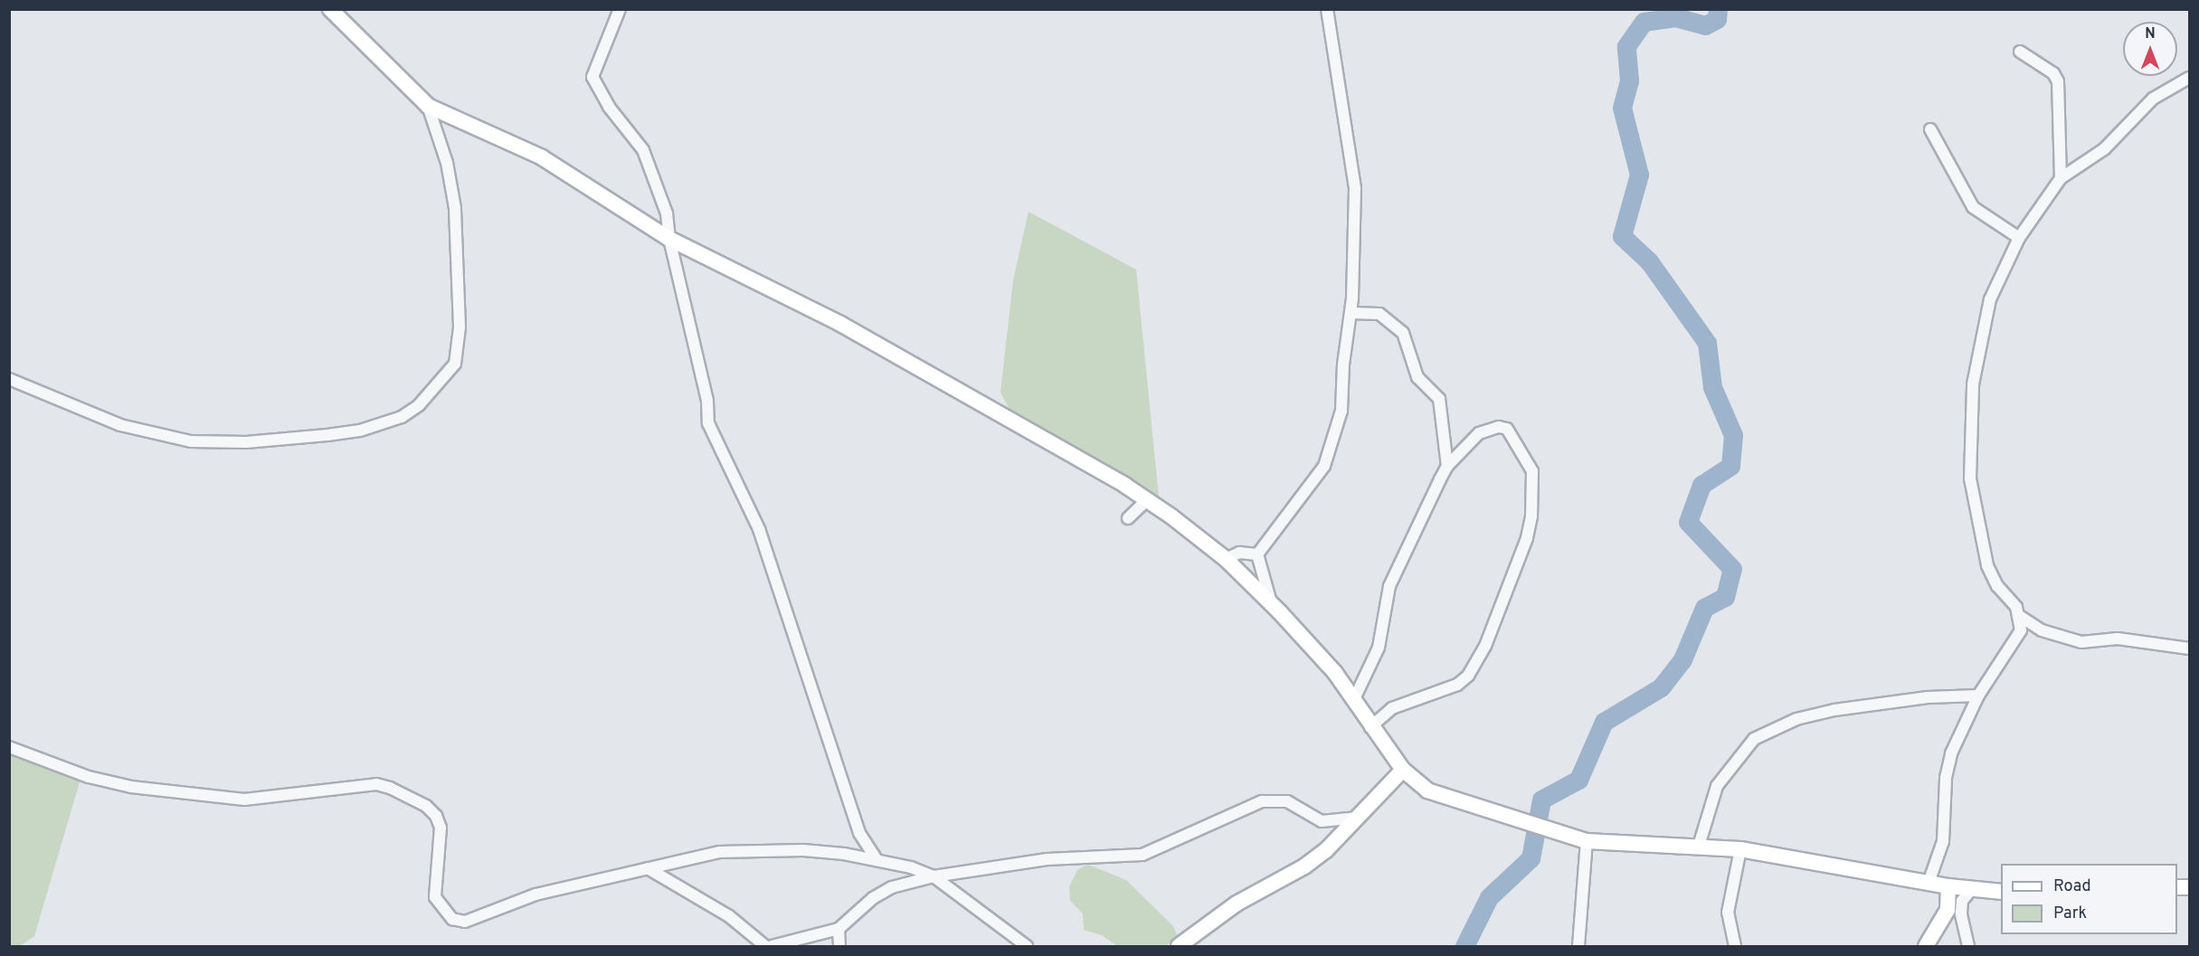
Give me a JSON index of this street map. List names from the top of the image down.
{
  "legend": ["Road", "Park"],
  "north": "top"
}
